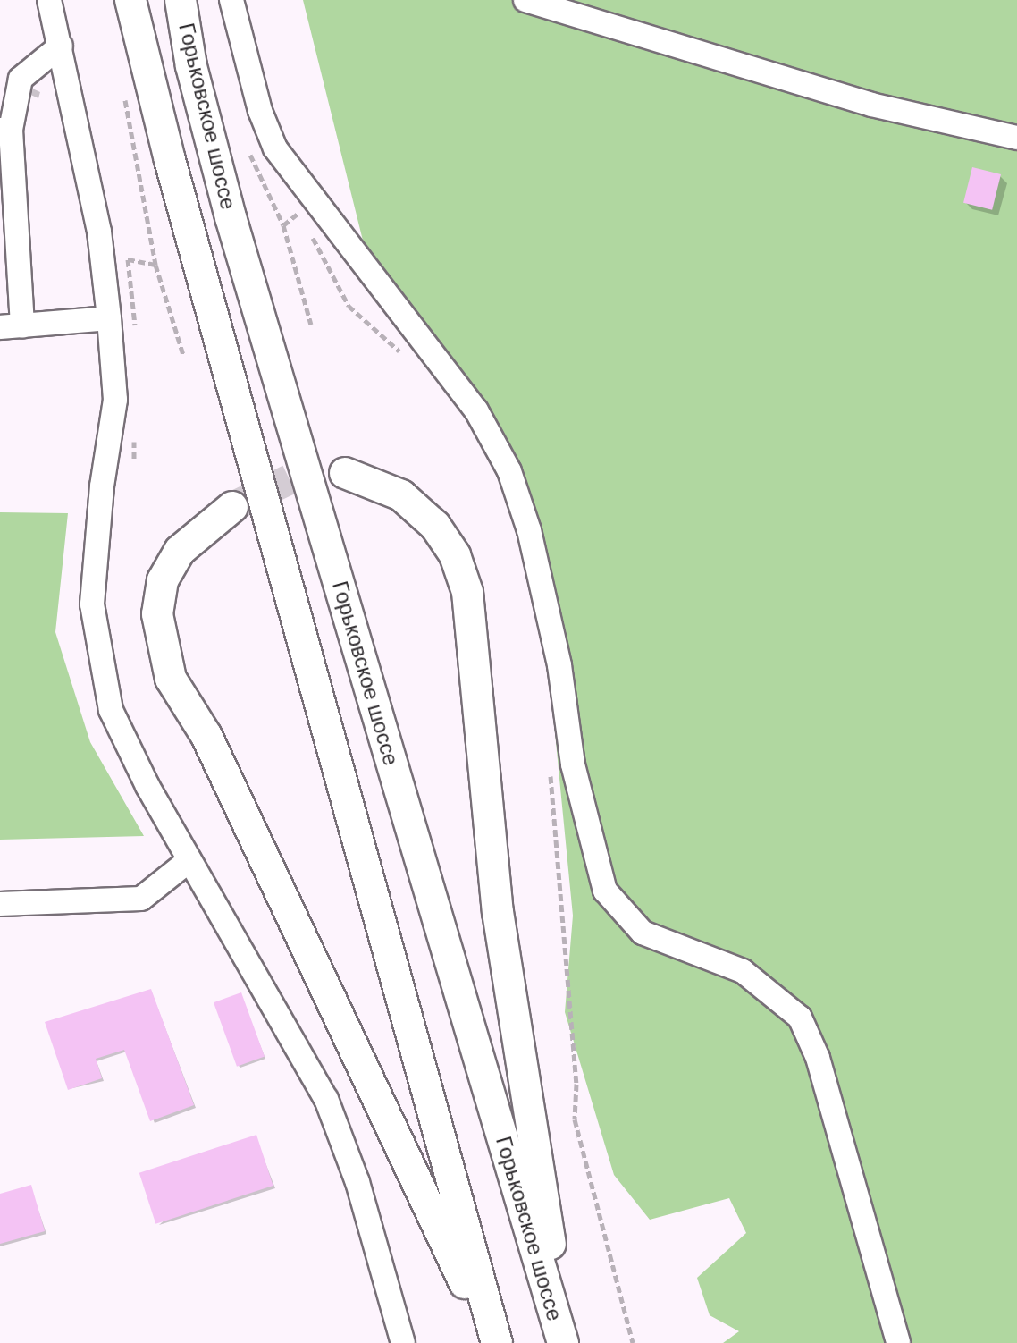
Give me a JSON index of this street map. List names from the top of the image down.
{
  "streets": {
    "main road": ["Горьковское шоссе"]
  }
}
